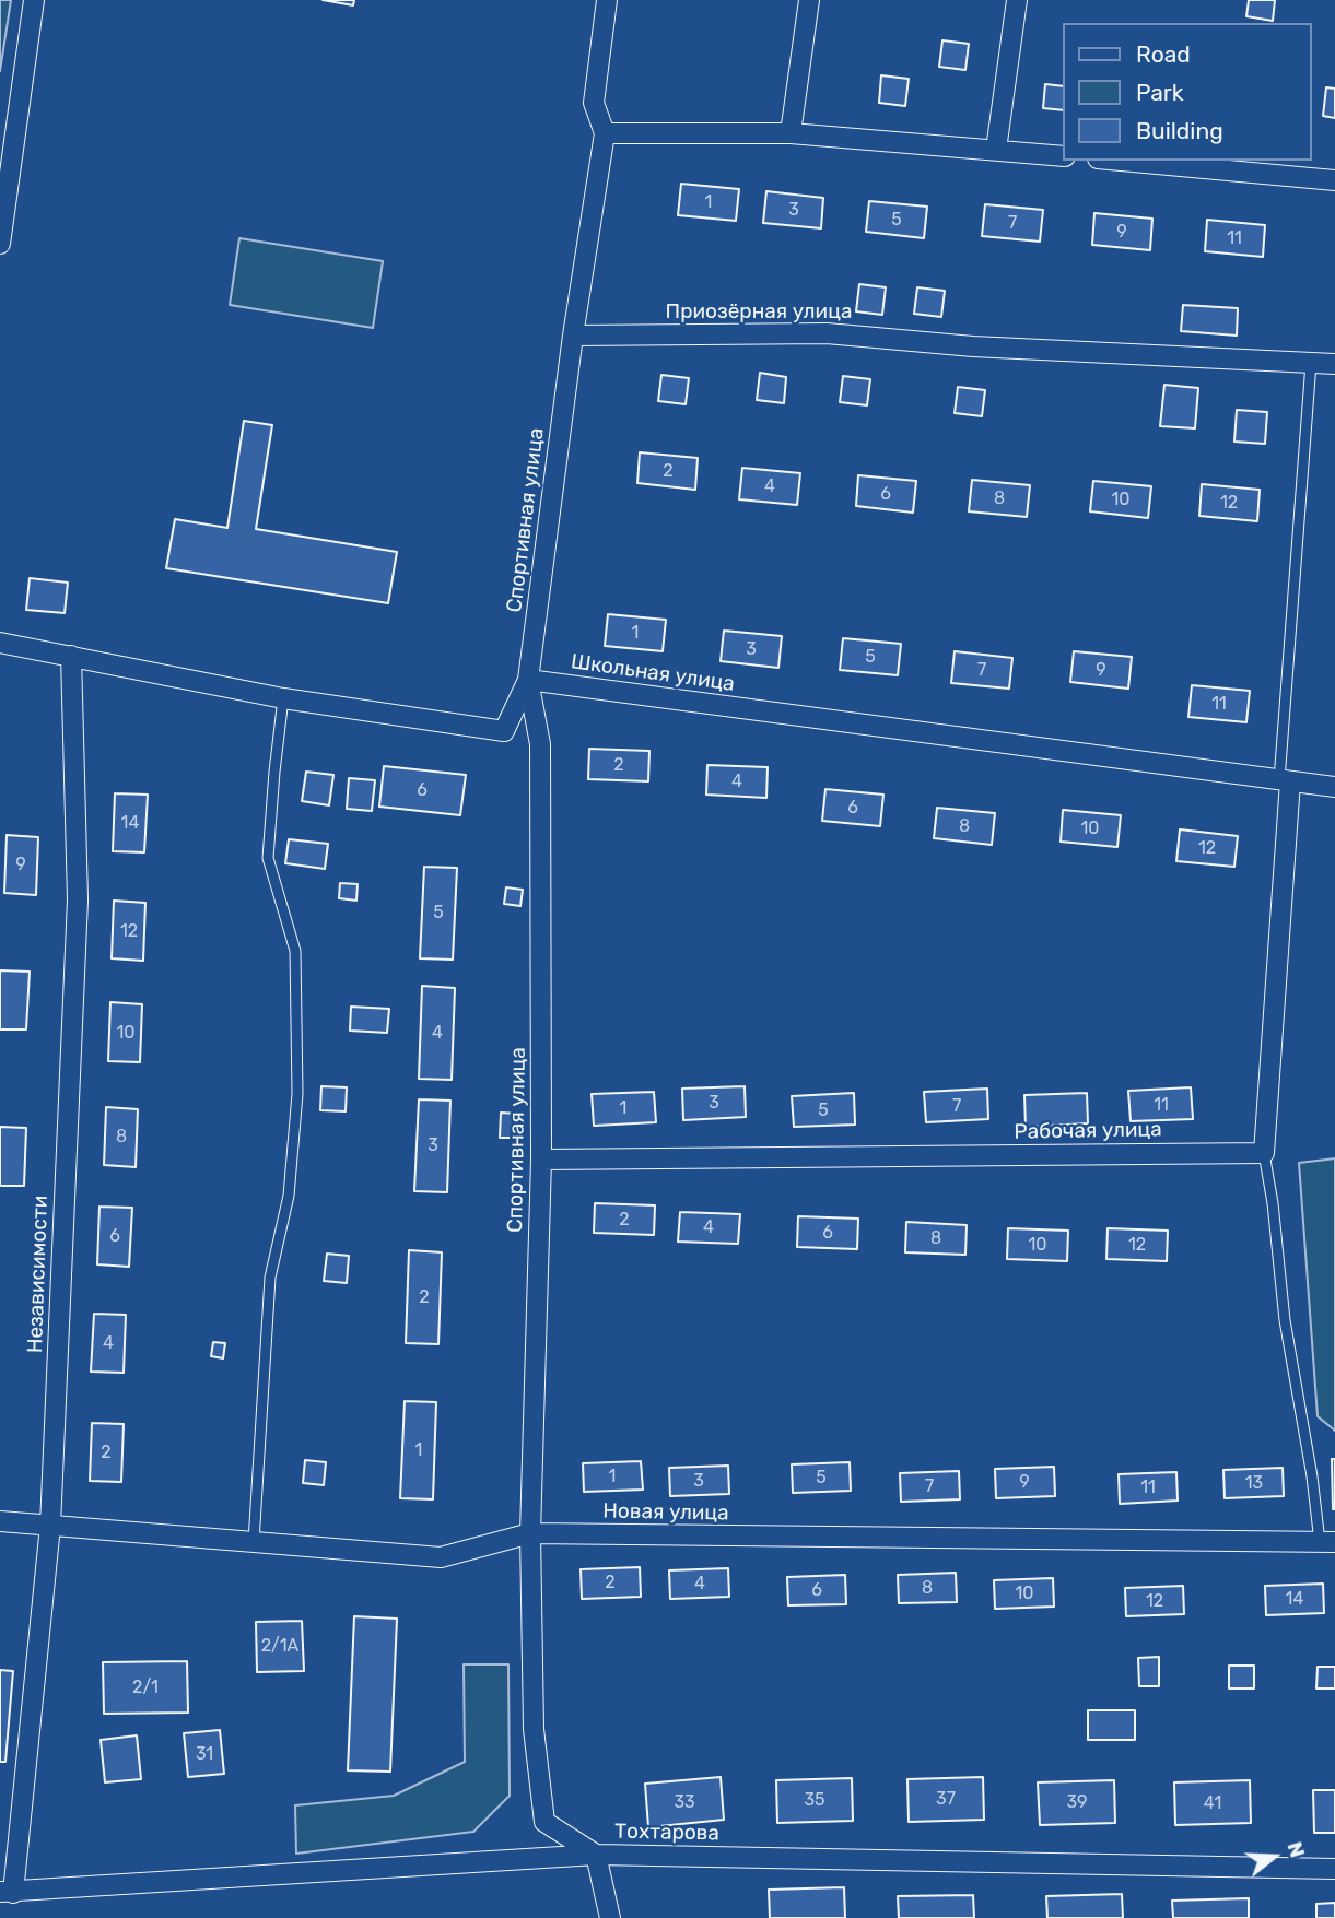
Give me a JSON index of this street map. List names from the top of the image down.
{
  "streets": {
    "street": [
      "Приозёрная улица",
      "Спортивная улица",
      "Школьная улица",
      "Рабочая улица",
      "Независимости",
      "Новая улица",
      "Тохтарова"
    ]
  },
  "crossings": [
    ["Приозёрная улица", "Спортивная улица"],
    ["Спортивная улица", "Школьная улица"],
    ["Спортивная улица", "Рабочая улица"],
    ["Спортивная улица", "Новая улица"],
    ["Спортивная улица", "Тохтарова"],
    ["Независимости", "Новая улица"],
    ["Независимости", "Тохтарова"]
  ],
  "house_numbers": [
    "1",
    "3",
    "5",
    "7",
    "9",
    "11",
    "2",
    "4",
    "6",
    "8",
    "10",
    "12",
    "1",
    "3",
    "5",
    "7",
    "9",
    "11",
    "2",
    "4",
    "6",
    "6",
    "14",
    "8",
    "10",
    "12",
    "9",
    "5",
    "12",
    "10",
    "4",
    "3",
    "11",
    "7",
    "1",
    "5",
    "8",
    "3",
    "2",
    "4",
    "6",
    "6",
    "8",
    "10",
    "12",
    "2",
    "4",
    "1",
    "2",
    "1",
    "5",
    "3",
    "9",
    "13",
    "7",
    "11",
    "2",
    "4",
    "8",
    "6",
    "10",
    "14",
    "12",
    "2/1А",
    "2/1",
    "31",
    "37",
    "35",
    "33",
    "39",
    "41"
  ],
  "legend": ["Road", "Park", "Building"],
  "north": "right"
}
